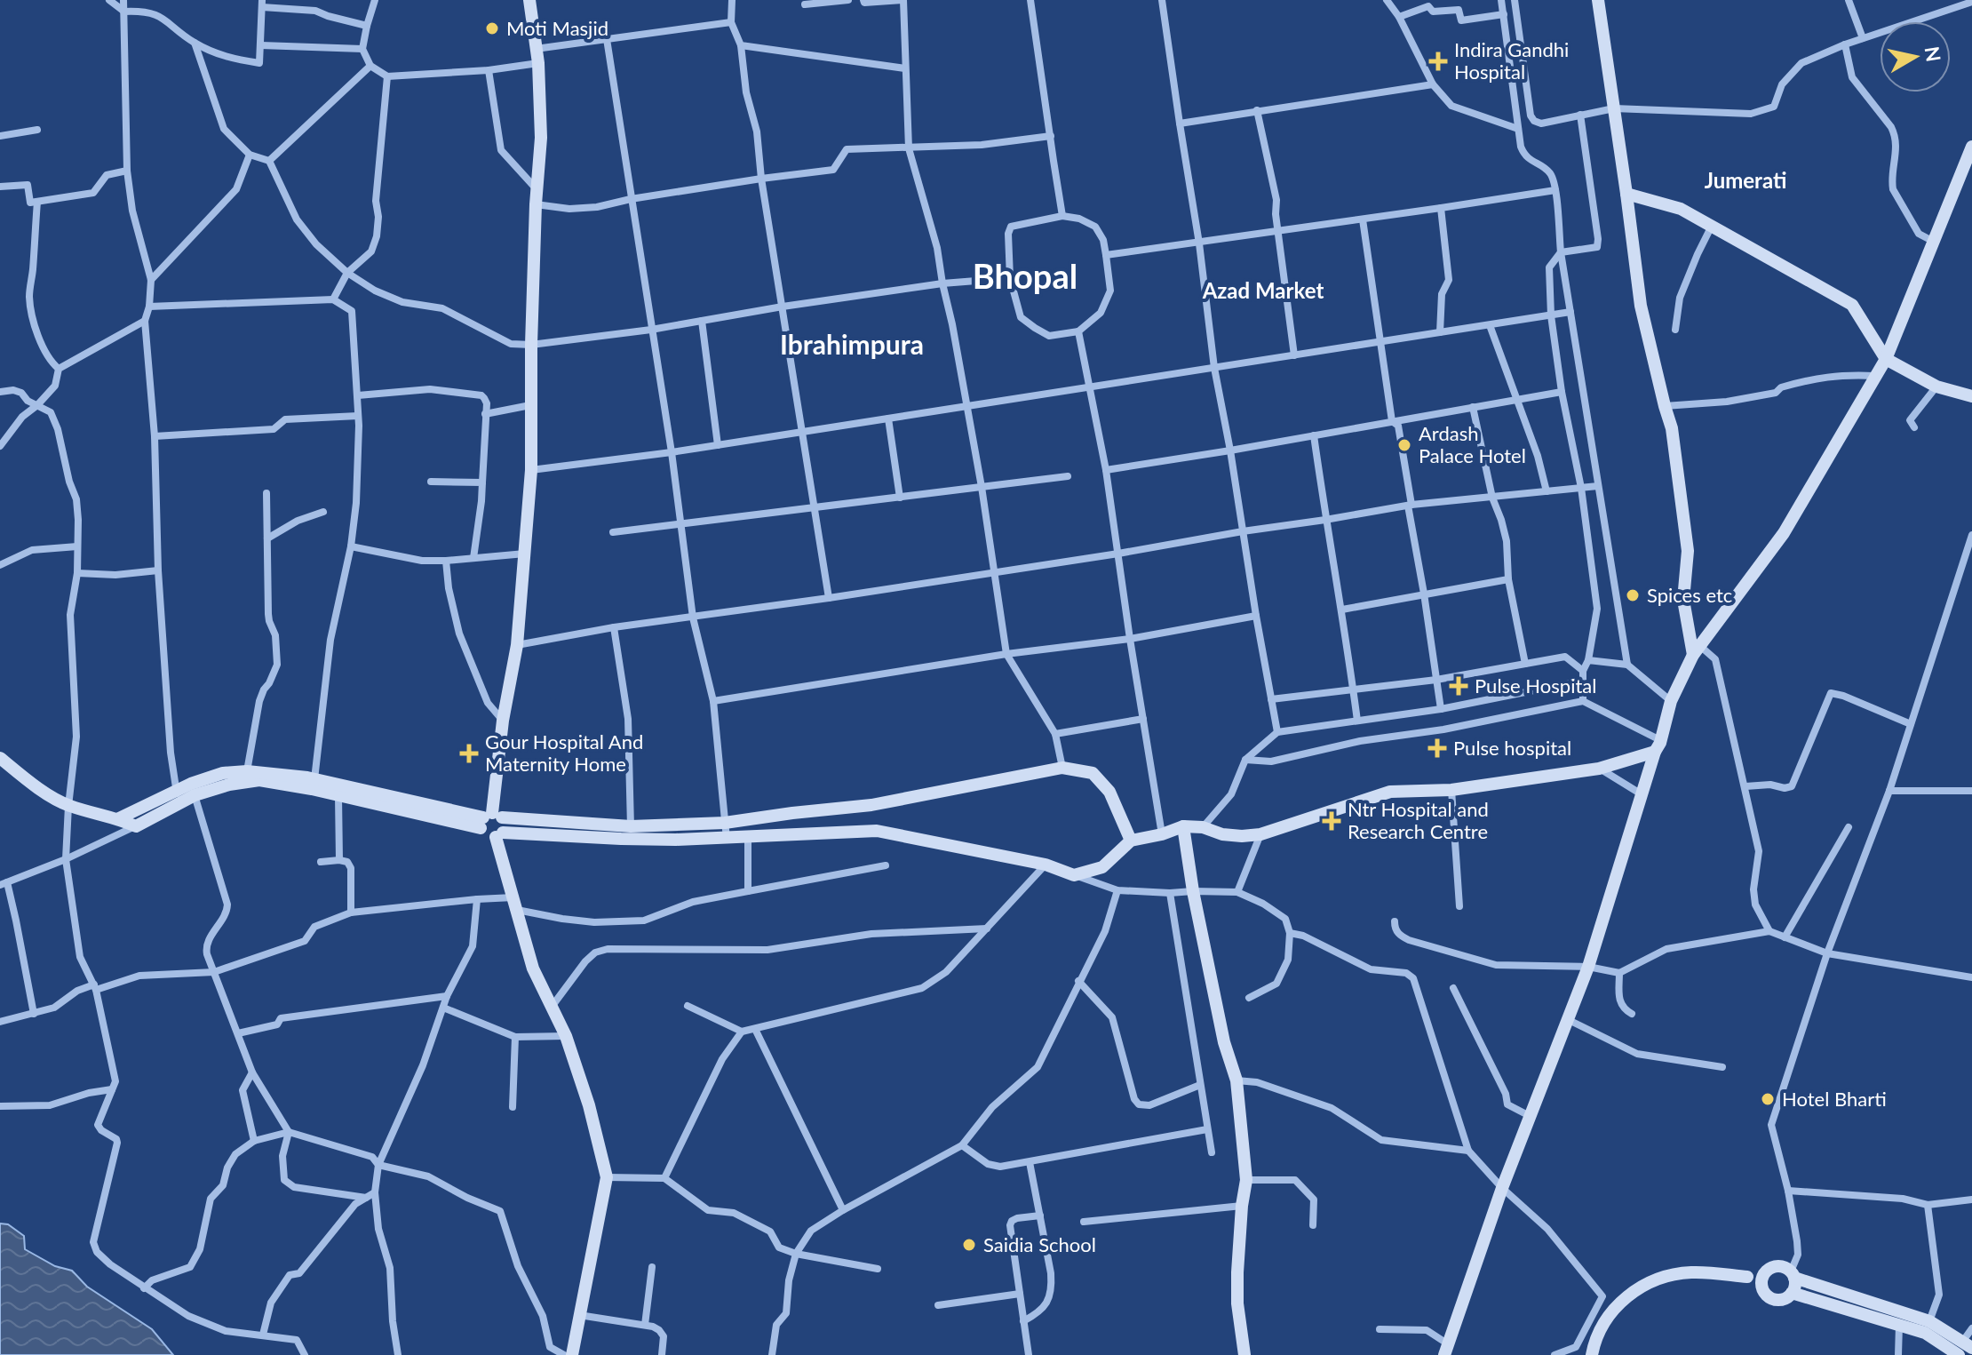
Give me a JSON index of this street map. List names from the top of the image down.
{
  "districts": [
    "Jumerati",
    "Bhopal",
    "Azad Market",
    "Ibrahimpura"
  ],
  "places": {
    "other": [
      "Moti Masjid",
      "Ardash Palace Hotel",
      "Spices etc",
      "Hotel Bharti",
      "Saidia School"
    ],
    "health": [
      "Indira Gandhi Hospital",
      "Pulse Hospital",
      "Pulse hospital",
      "Gour Hospital And Maternity Home",
      "Ntr Hospital and Research Centre"
    ]
  },
  "north": "right"
}
